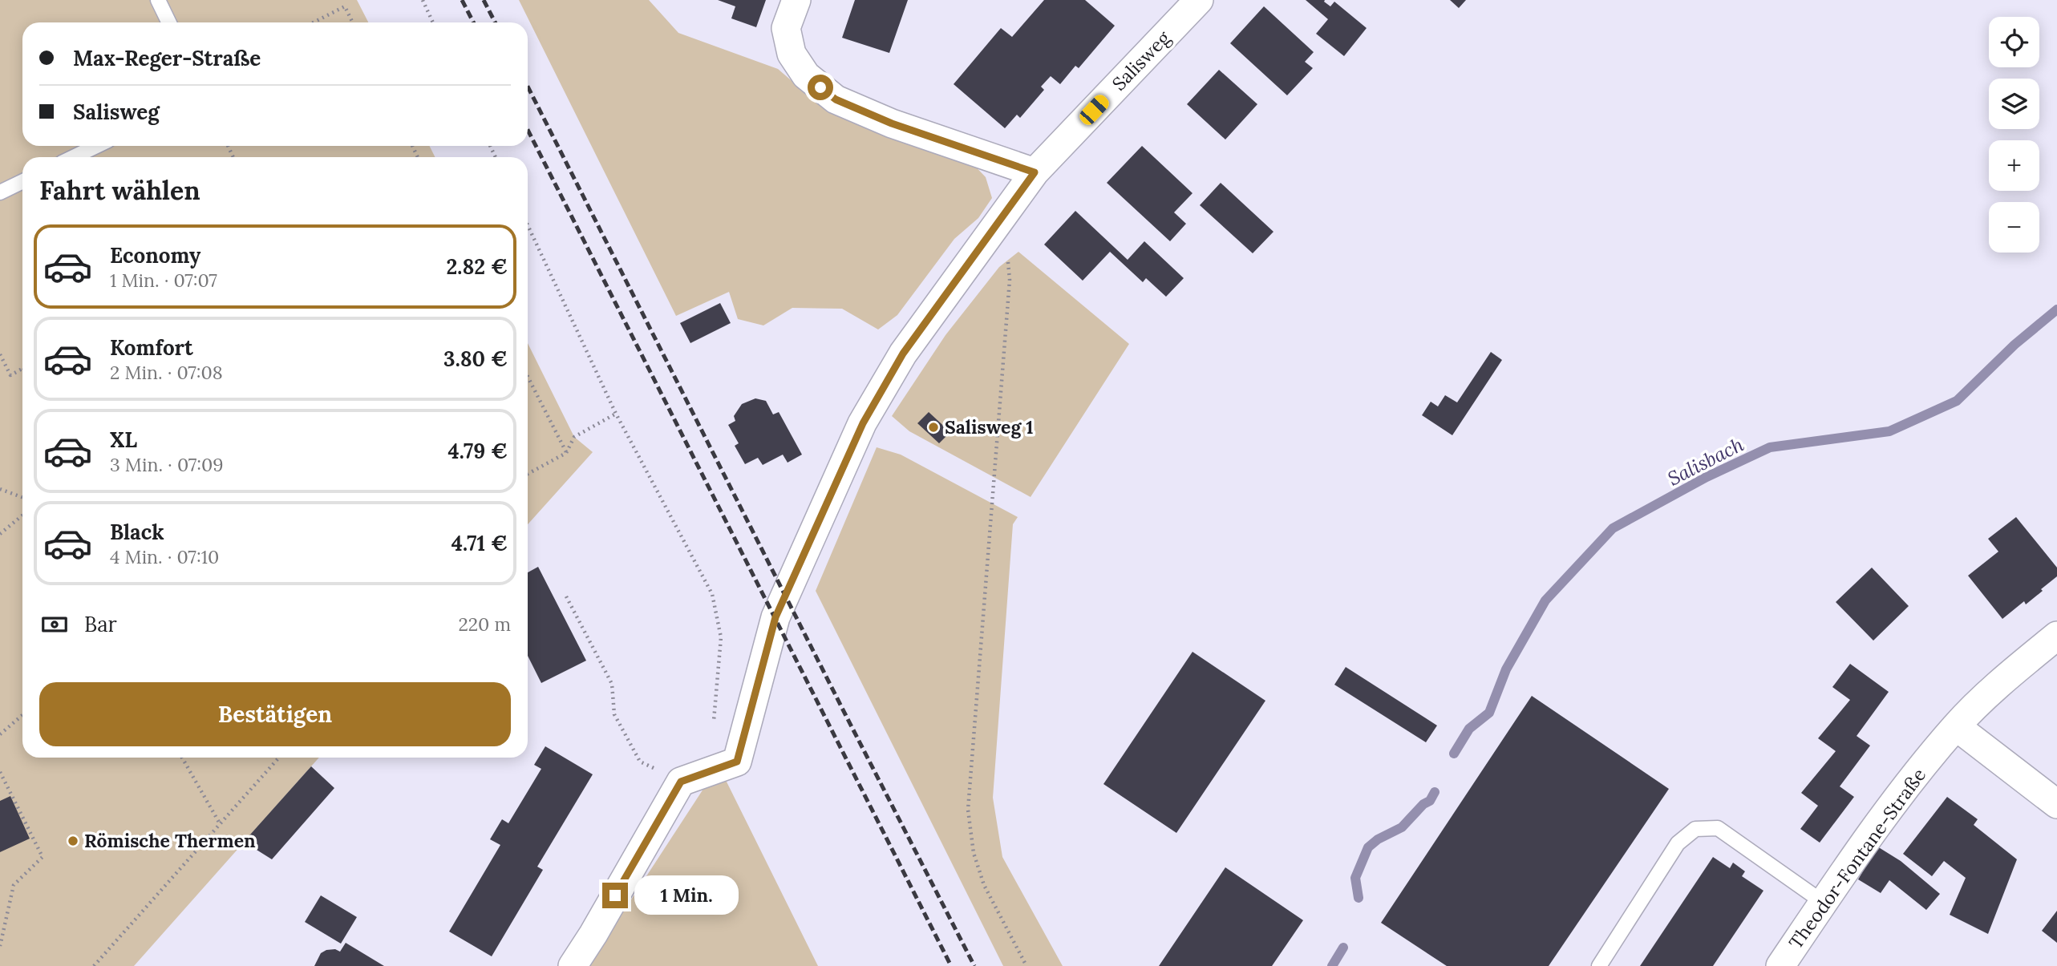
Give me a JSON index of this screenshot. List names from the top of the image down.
{
  "streets": {
    "street": ["Salisweg", "Theodor-Fontane-Straße"]
  },
  "water": ["Salisbach"],
  "places": ["Salisweg 1", "Römische Thermen"],
  "page": {
    "map_buttons": ["+", "−"],
    "banner": ["Max-Reger-Straße", "Salisweg"],
    "heading": "Fahrt wählen",
    "list": [
      {
        "name": "Economy",
        "note": "1 Min. · 07:07",
        "value": "2.82 €"
      },
      {
        "name": "Komfort",
        "note": "2 Min. · 07:08",
        "value": "3.80 €"
      },
      {
        "name": "XL",
        "note": "3 Min. · 07:09",
        "value": "4.79 €"
      },
      {
        "name": "Black",
        "note": "4 Min. · 07:10",
        "value": "4.71 €"
      }
    ],
    "pay": ["Bar", "220 m"],
    "buttons": "Bestätigen",
    "bubble": "1 Min."
  }
}
